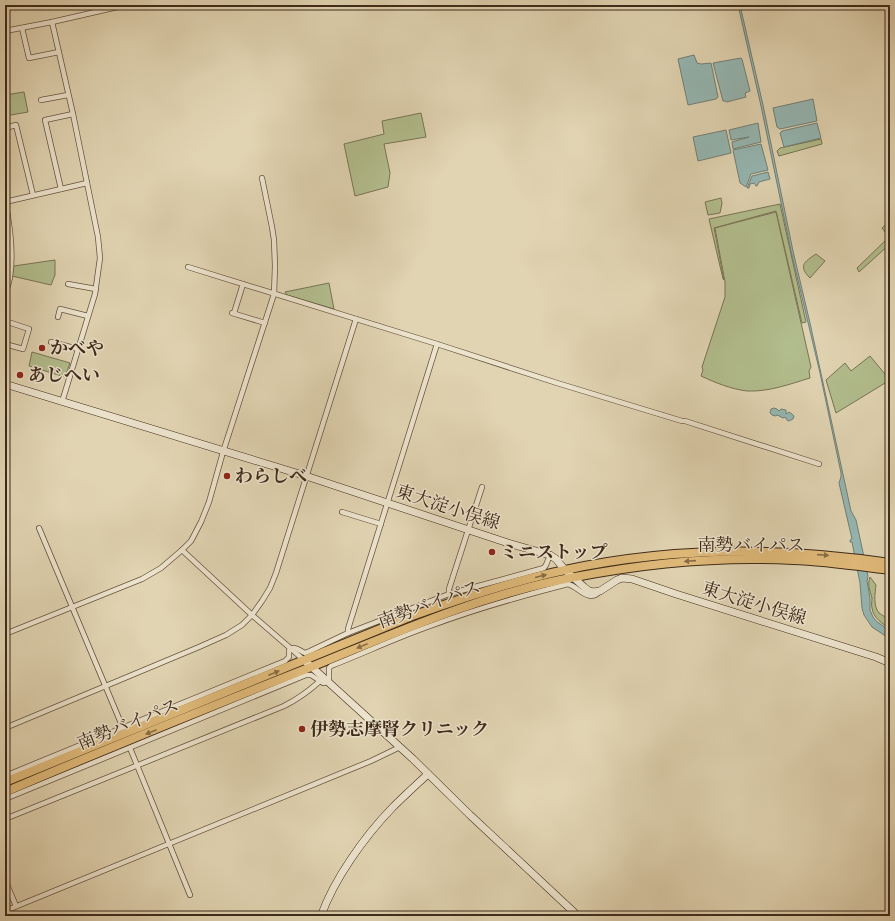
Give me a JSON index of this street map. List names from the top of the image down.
{
  "streets": {
    "highway": ["南勢バイパス"],
    "main road": ["東大淀小俣線"]
  },
  "crossings": [
    ["東大淀小俣線", "南勢バイパス"]
  ],
  "places": [
    "かべや",
    "あじへい",
    "わらしべ",
    "ミニストップ",
    "伊勢志摩腎クリニック"
  ]
}
